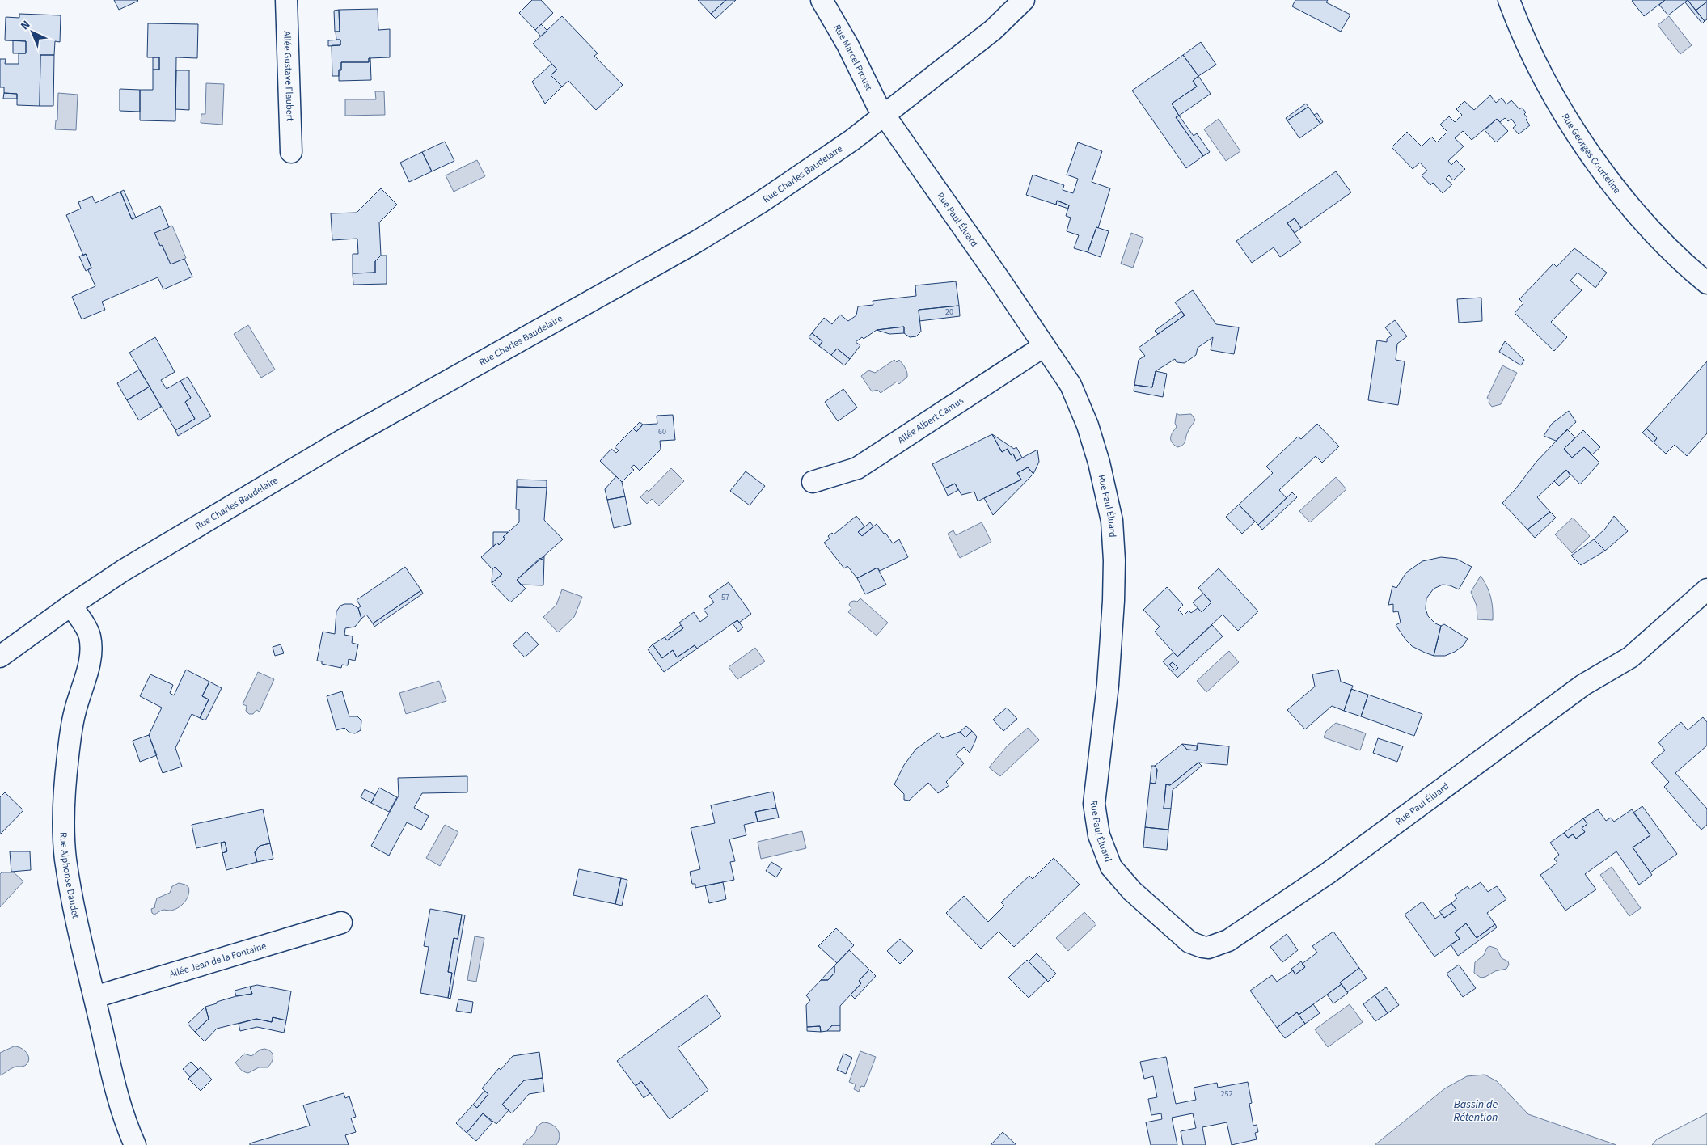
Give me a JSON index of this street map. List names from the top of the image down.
{
  "streets": {
    "street": [
      "Rue Marcel Proust",
      "Allée Gustave Flaubert",
      "Rue Georges Courteline",
      "Rue Charles Baudelaire",
      "Rue Paul Éluard",
      "Allée Albert Camus",
      "Rue Alphonse Daudet",
      "Allée Jean de la Fontaine"
    ]
  },
  "crossings": [
    ["Rue Marcel Proust", "Rue Charles Baudelaire"],
    ["Rue Marcel Proust", "Rue Paul Éluard"],
    ["Rue Charles Baudelaire", "Rue Paul Éluard"],
    ["Rue Charles Baudelaire", "Rue Alphonse Daudet"],
    ["Rue Paul Éluard", "Allée Albert Camus"],
    ["Rue Alphonse Daudet", "Allée Jean de la Fontaine"]
  ],
  "water": ["Bassin de Rétention"],
  "house_numbers": [
    "20",
    "60",
    "57",
    "252"
  ],
  "north": "top left"
}
